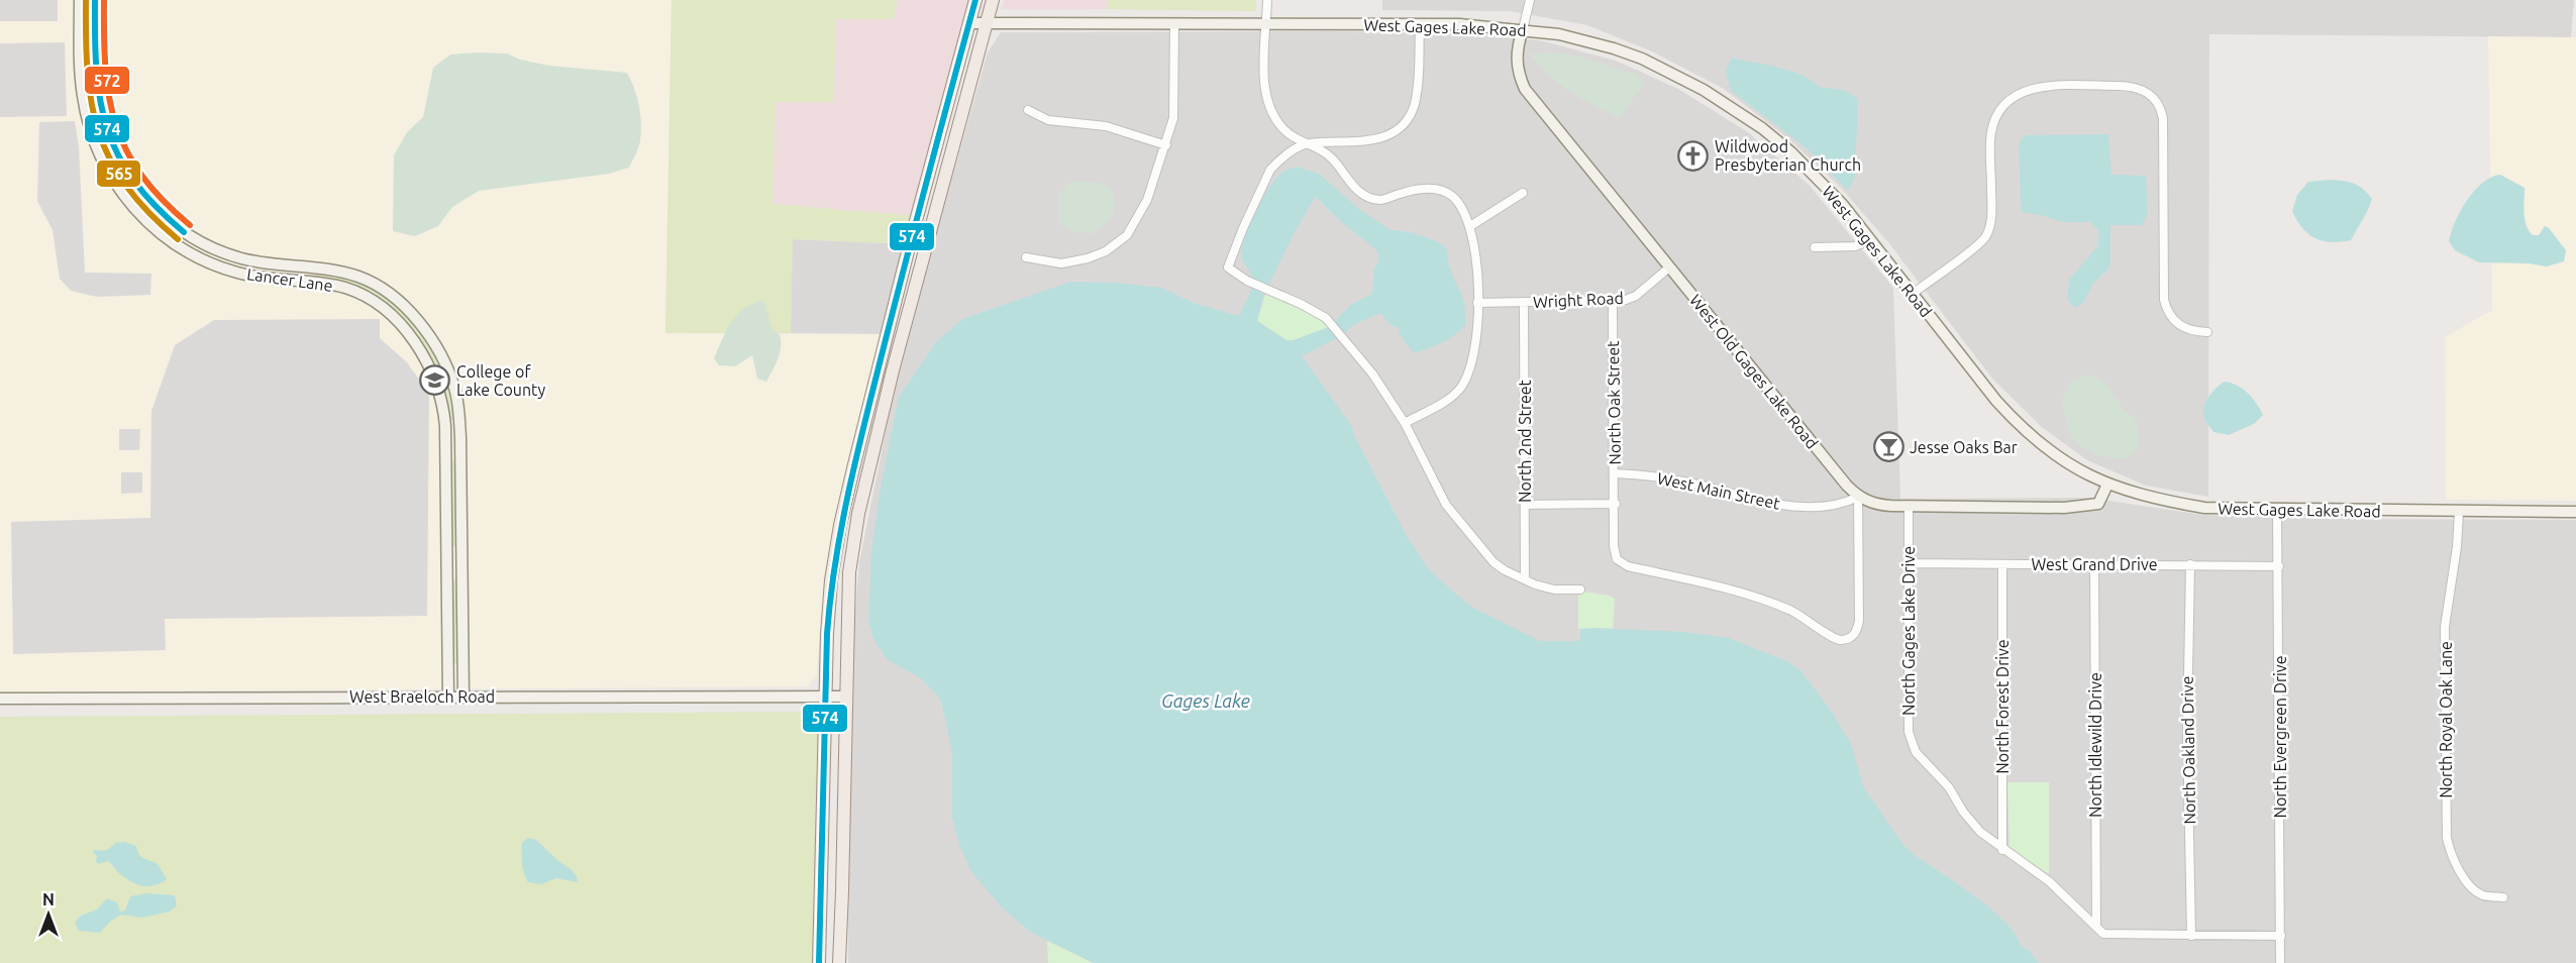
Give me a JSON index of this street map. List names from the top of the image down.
{
  "streets": {
    "street": [
      "West Gages Lake Road",
      "Lancer Lane",
      "Wright Road",
      "West Old Gages Lake Road",
      "North Oak Street",
      "North 2nd Street",
      "West Main Street",
      "West Grand Drive",
      "North Gages Lake Drive",
      "West Braeloch Road",
      "North Forest Drive",
      "North Royal Oak Lane",
      "North Evergreen Drive",
      "North Idlewild Drive",
      "North Oakland Drive"
    ]
  },
  "crossings": [
    ["West Gages Lake Road", "West Old Gages Lake Road"],
    ["West Gages Lake Road", "North Royal Oak Lane"],
    ["West Gages Lake Road", "North Evergreen Drive"],
    ["Lancer Lane", "West Braeloch Road"],
    ["Wright Road", "West Old Gages Lake Road"],
    ["Wright Road", "North Oak Street"],
    ["Wright Road", "North 2nd Street"],
    ["West Old Gages Lake Road", "North Oak Street"],
    ["West Old Gages Lake Road", "West Main Street"],
    ["North Oak Street", "West Main Street"],
    ["West Grand Drive", "North Gages Lake Drive"],
    ["West Grand Drive", "North Forest Drive"],
    ["West Grand Drive", "North Evergreen Drive"],
    ["West Grand Drive", "North Idlewild Drive"],
    ["West Grand Drive", "North Oakland Drive"],
    ["North Gages Lake Drive", "North Forest Drive"]
  ],
  "water": ["Gages Lake"],
  "places": {
    "church": ["Wildwood Presbyterian Church"],
    "school or university": ["College of Lake County"],
    "bar": ["Jesse Oaks Bar"]
  },
  "lines": ["transit line 574", "transit line 565", "transit line 572"],
  "north": "top"
}
